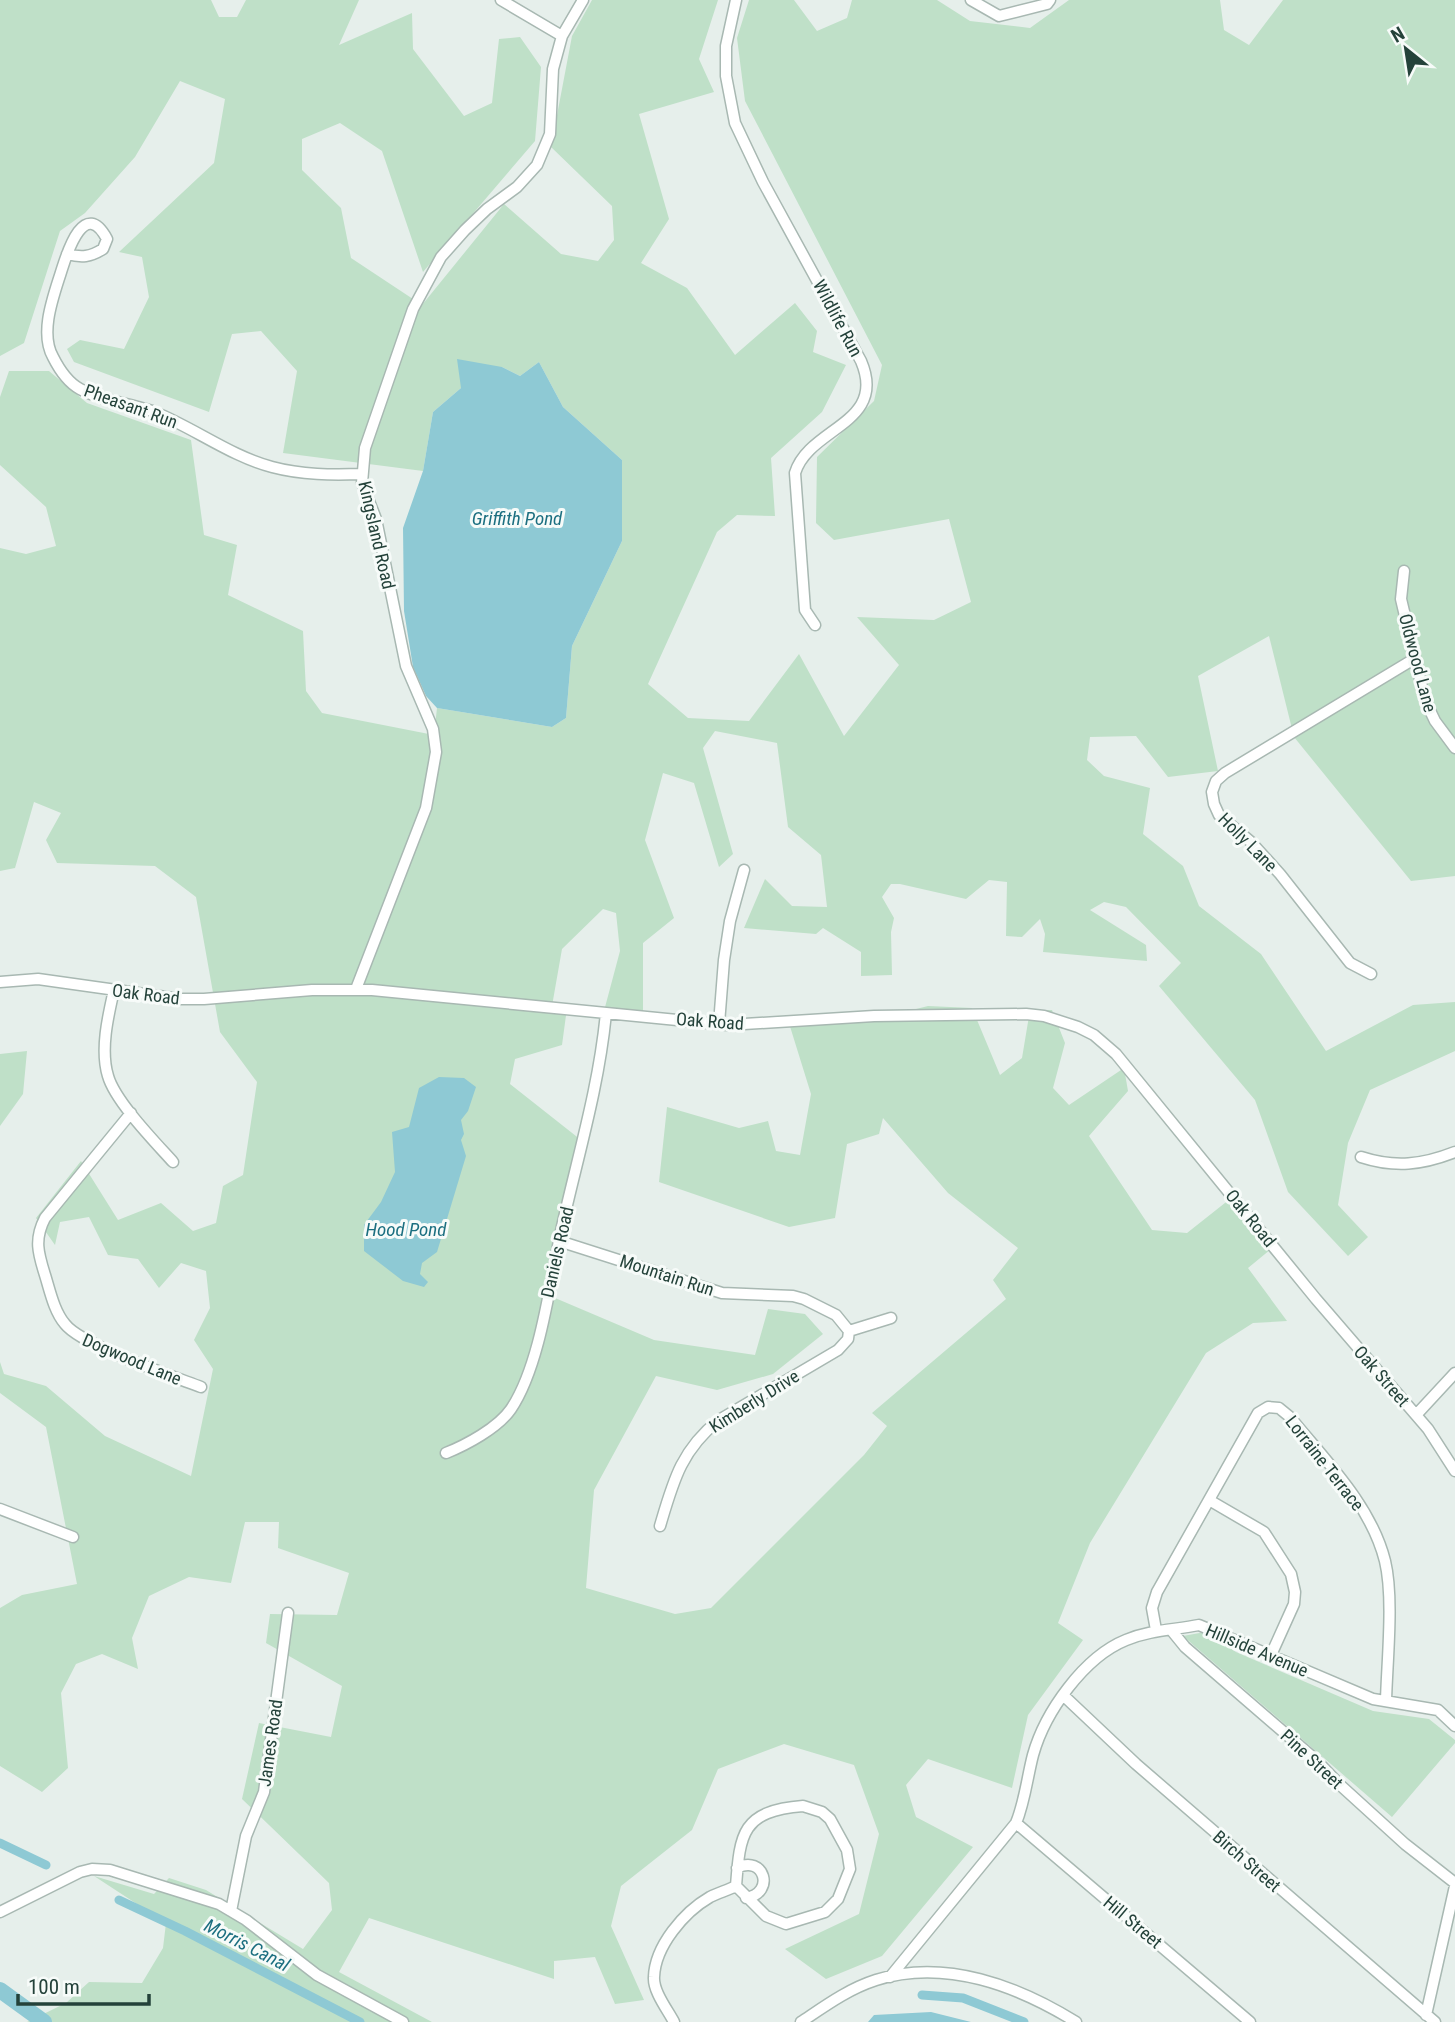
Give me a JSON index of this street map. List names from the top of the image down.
{
  "streets": {
    "street": [
      "Wildlife Run",
      "Pheasant Run",
      "Kingsland Road",
      "Oldwood Lane",
      "Holly Lane",
      "Oak Road",
      "Daniels Road",
      "Mountain Run",
      "Dogwood Lane",
      "Oak Street",
      "Kimberly Drive",
      "Lorraine Terrace",
      "Hillside Avenue",
      "James Road",
      "Pine Street",
      "Birch Street",
      "Hill Street"
    ]
  },
  "crossings": [
    ["Pheasant Run", "Kingsland Road"],
    ["Kingsland Road", "Oak Road"],
    ["Oldwood Lane", "Holly Lane"],
    ["Oak Road", "Daniels Road"],
    ["Oak Road", "Oak Street"],
    ["Daniels Road", "Mountain Run"],
    ["Mountain Run", "Kimberly Drive"],
    ["Lorraine Terrace", "Hillside Avenue"],
    ["Hillside Avenue", "Pine Street"],
    ["Hillside Avenue", "Birch Street"],
    ["Hillside Avenue", "Hill Street"]
  ],
  "water": ["Griffith Pond", "Hood Pond", "Morris Canal"],
  "scale_bar": "100 m",
  "north": "top left"
}
